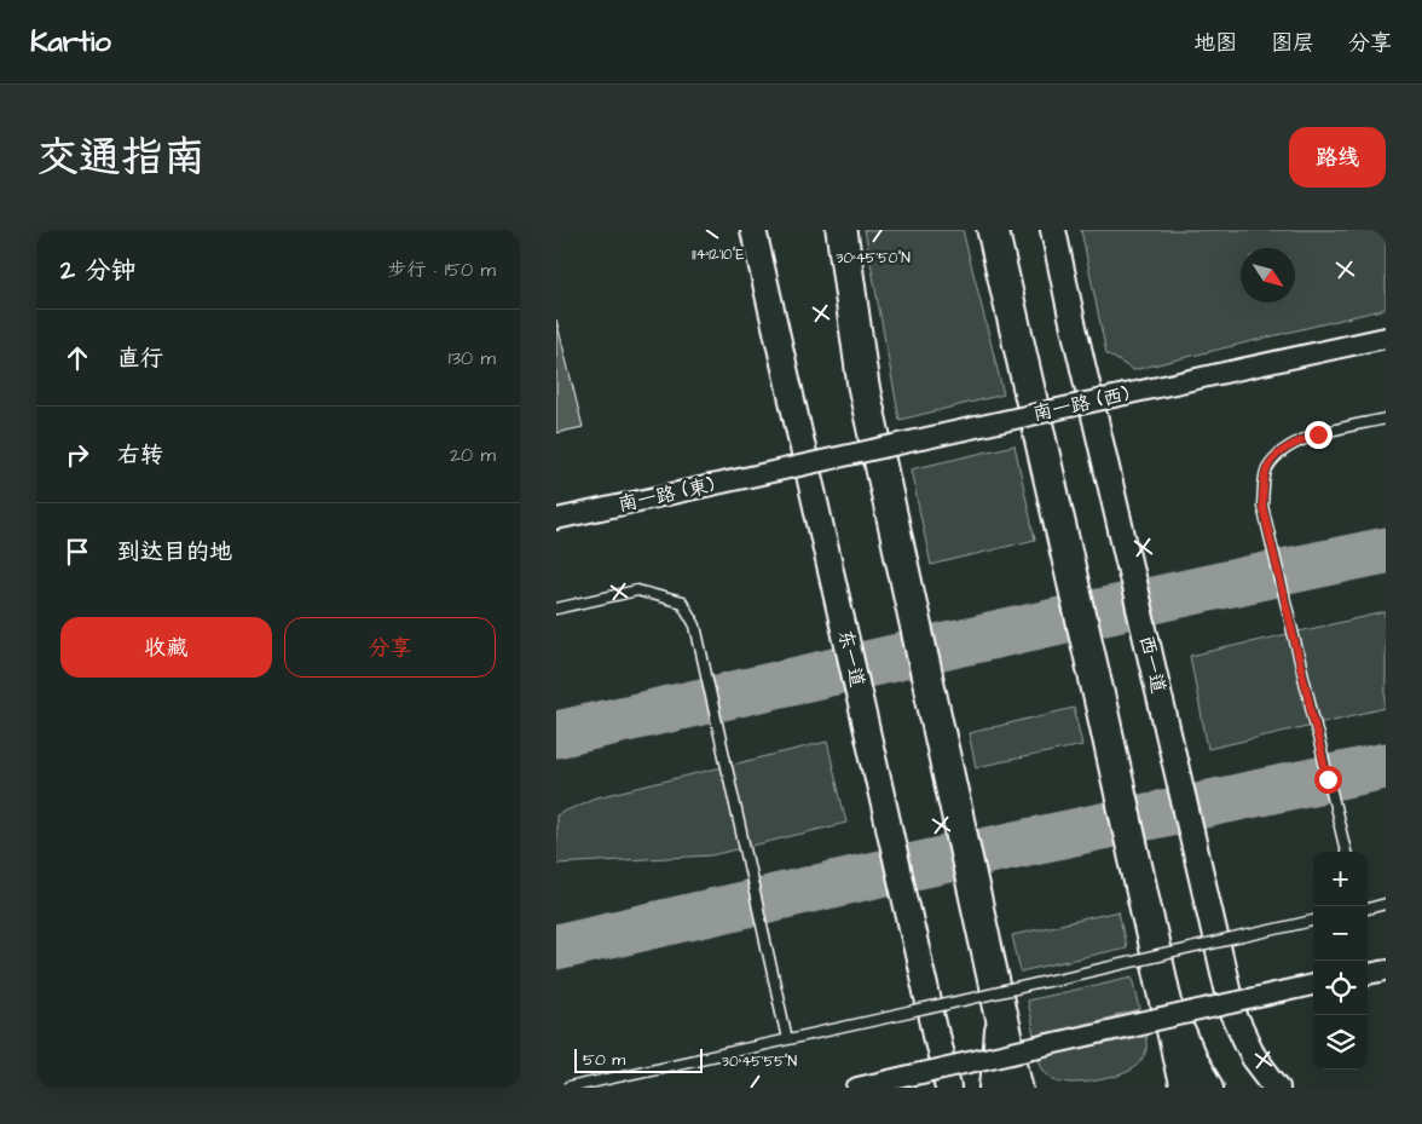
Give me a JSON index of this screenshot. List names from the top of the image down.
{
  "streets": {
    "street": [
      "南一路 (西)",
      "南一路 (東)",
      "东一道",
      "西一道"
    ]
  },
  "crossings": [
    ["南一路 (西)", "南一路 (東)"]
  ],
  "scale_bar": "50 m",
  "north": "bottom right",
  "page": {
    "header": "Kartio",
    "nav": ["地图", "图层", "分享"],
    "title": "交通指南",
    "buttons": [
      "路线",
      ["收藏", "分享"]
    ],
    "heading": ["2 分钟", "步行 · 150 m"],
    "list": [
      ["直行", "130 m"],
      ["右转", "20 m"],
      "到达目的地"
    ],
    "map_buttons": ["+", "−"],
    "scale": "50 m"
  },
  "coordinates": ["114°12'10\"E", "30°45'50\"N", "30°45'55\"N"]
}
